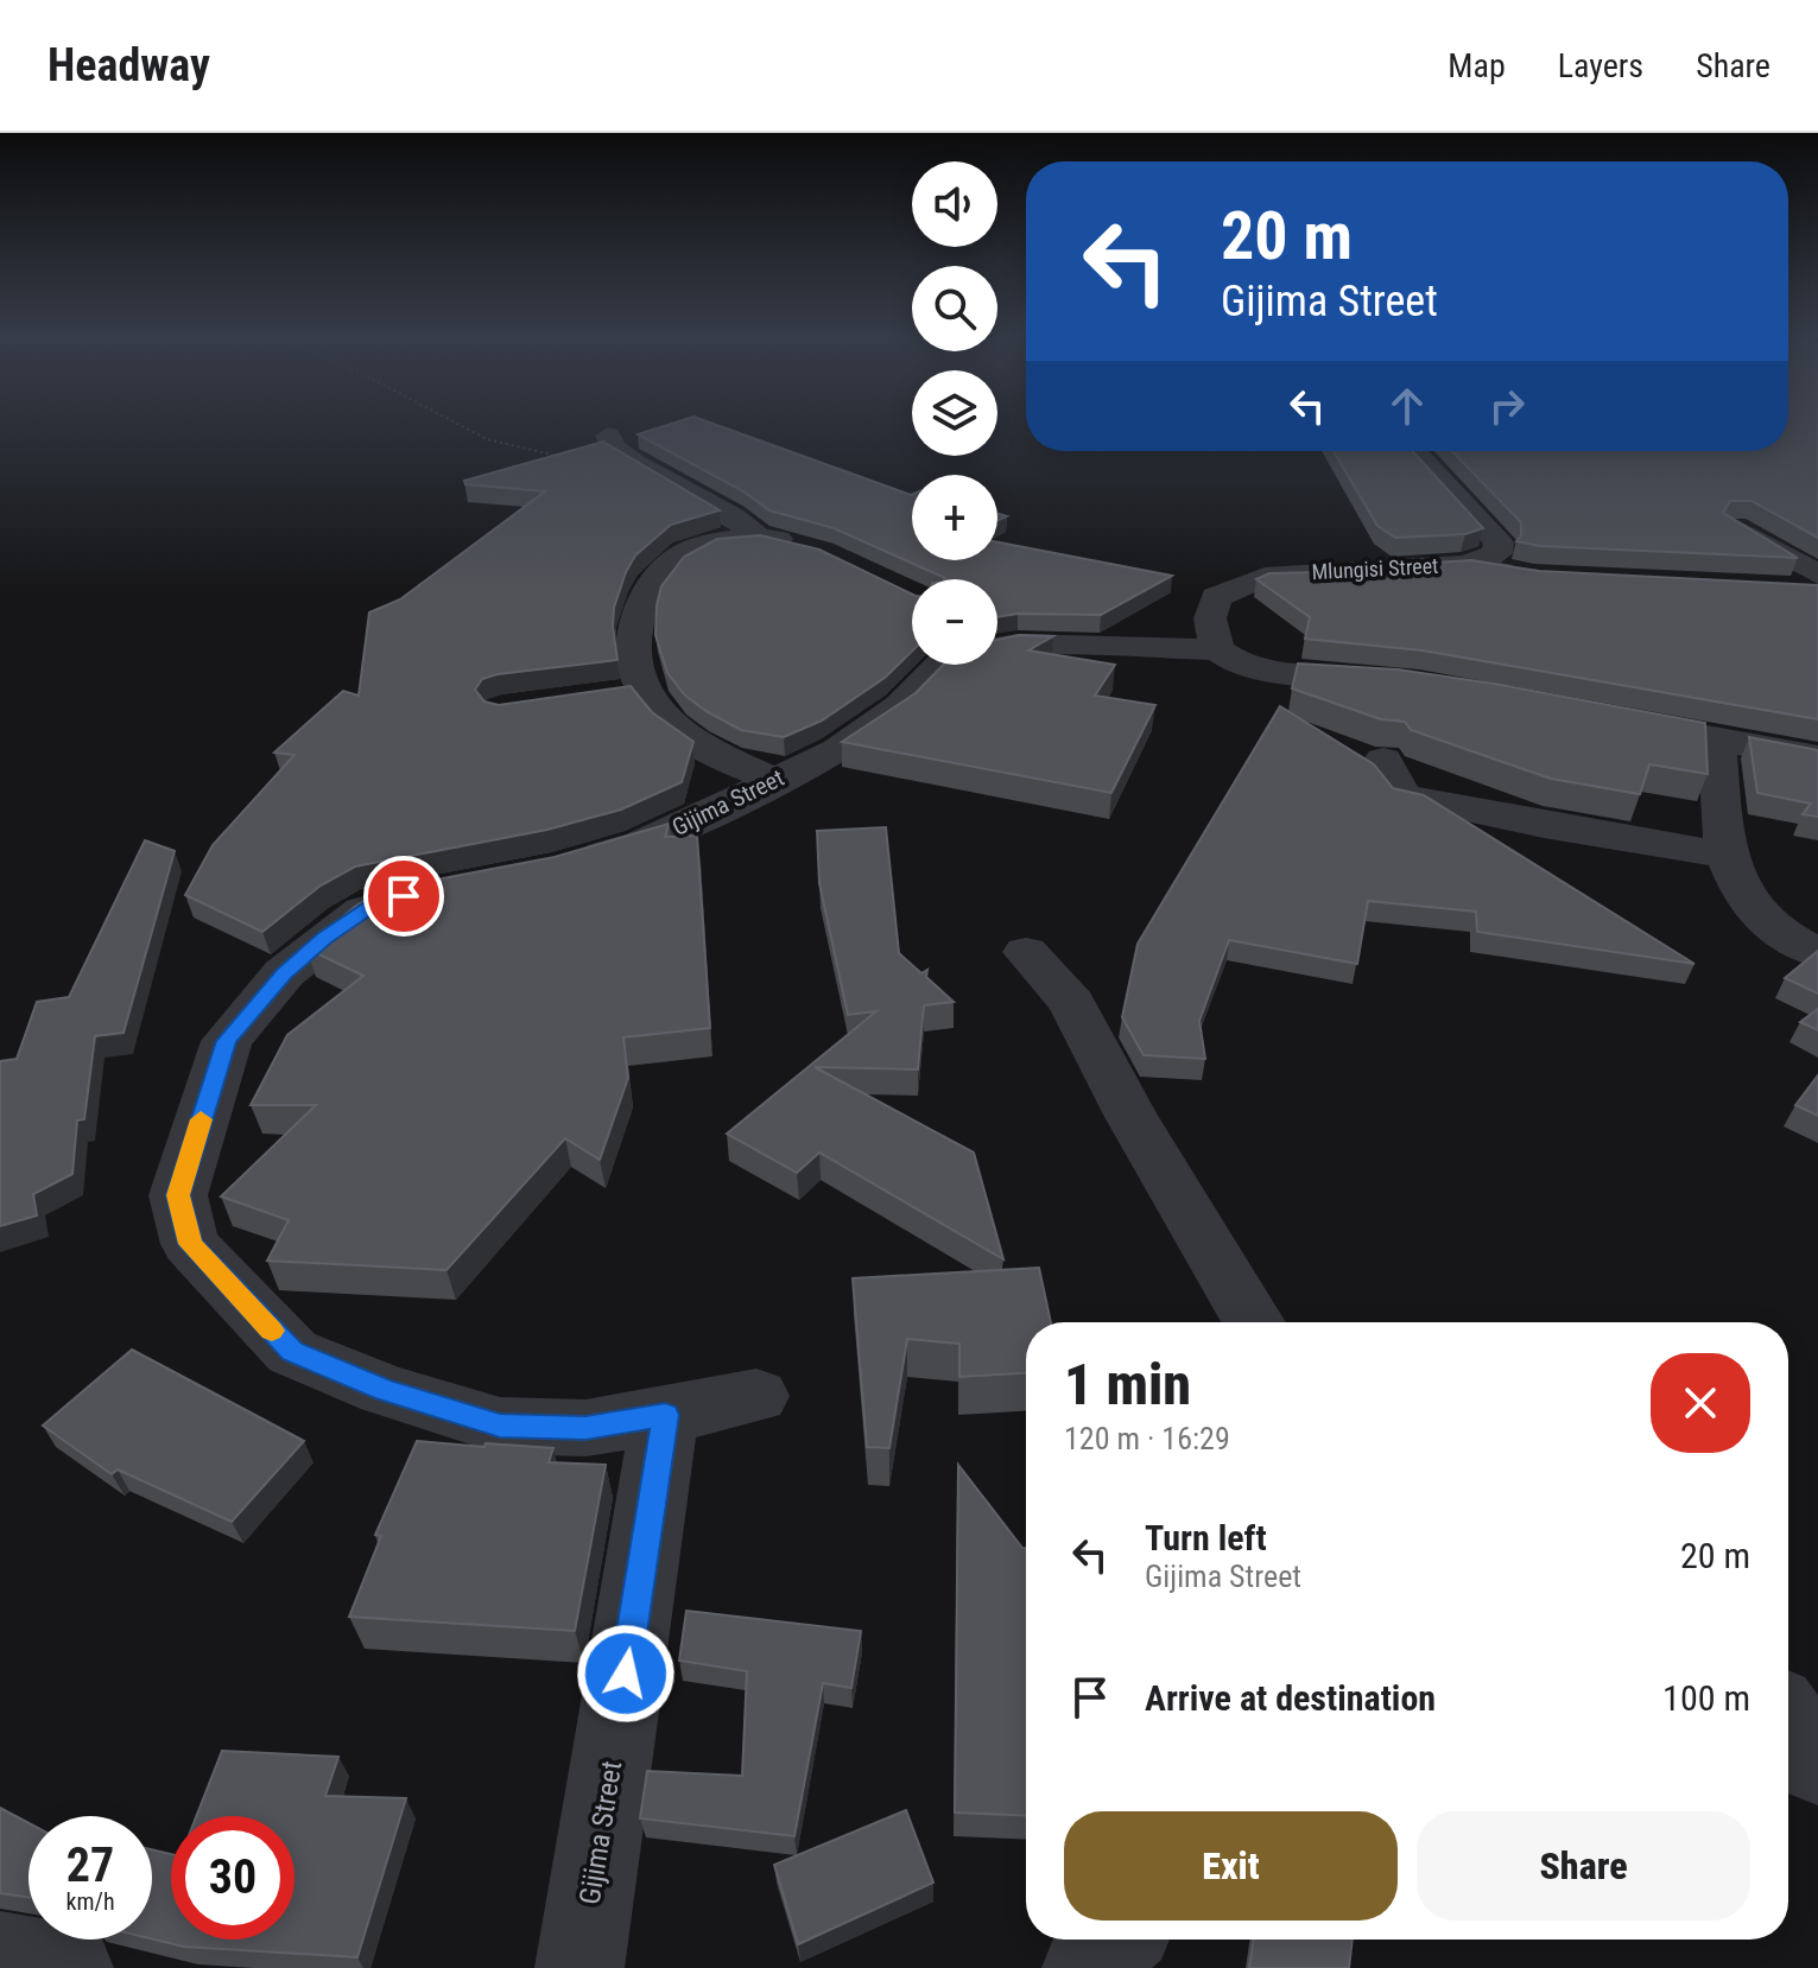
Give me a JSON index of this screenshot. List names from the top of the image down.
{
  "streets": {
    "street": ["Mlungisi Street", "Gijima Street"]
  },
  "crossings": [
    ["Mlungisi Street", "Gijima Street"]
  ],
  "page": {
    "header": "Headway",
    "nav": ["Map", "Layers", "Share"],
    "map_buttons": ["+", "−"],
    "turn": ["20 m", "Gijima Street"],
    "heading": ["1 min", "120 m · 16:29"],
    "list": [
      {
        "name": "Turn left",
        "note": "Gijima Street",
        "value": "20 m"
      },
      {
        "name": "Arrive at destination",
        "value": "100 m"
      }
    ],
    "buttons": ["Exit", "Share"],
    "speed": "27 km/h",
    "limit": "30"
  }
}
